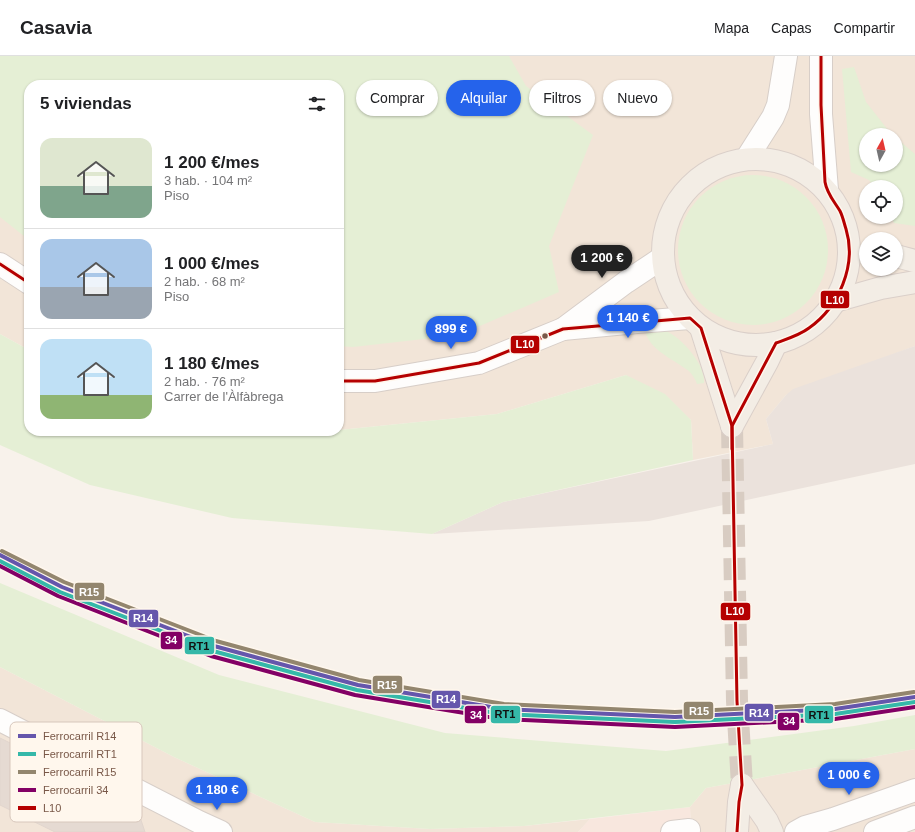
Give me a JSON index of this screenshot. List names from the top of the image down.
{
  "lines": [
    "transit line L10",
    "rail line R15",
    "rail line R14",
    "rail line RT1",
    "rail line 34"
  ],
  "legend": [
    "Ferrocarril R14",
    "Ferrocarril RT1",
    "Ferrocarril R15",
    "Ferrocarril 34",
    "L10"
  ],
  "north": "top",
  "page": {
    "header": "Casavia",
    "nav": ["Mapa", "Capas", "Compartir"],
    "chip": [
      "Comprar",
      "Alquilar",
      "Filtros",
      "Nuevo"
    ],
    "heading": "5 viviendas",
    "list": [
      {
        "name": "1 200 €/mes",
        "note": "3 hab. · 104 m² · Piso"
      },
      {
        "name": "1 000 €/mes",
        "note": "2 hab. · 68 m² · Piso"
      },
      {
        "name": "1 180 €/mes",
        "note": "2 hab. · 76 m² · Carrer de l'Àlfàbrega"
      }
    ],
    "price": [
      "1 200 €",
      "1 140 €",
      "899 €",
      "1 000 €",
      "1 180 €"
    ]
  }
}
